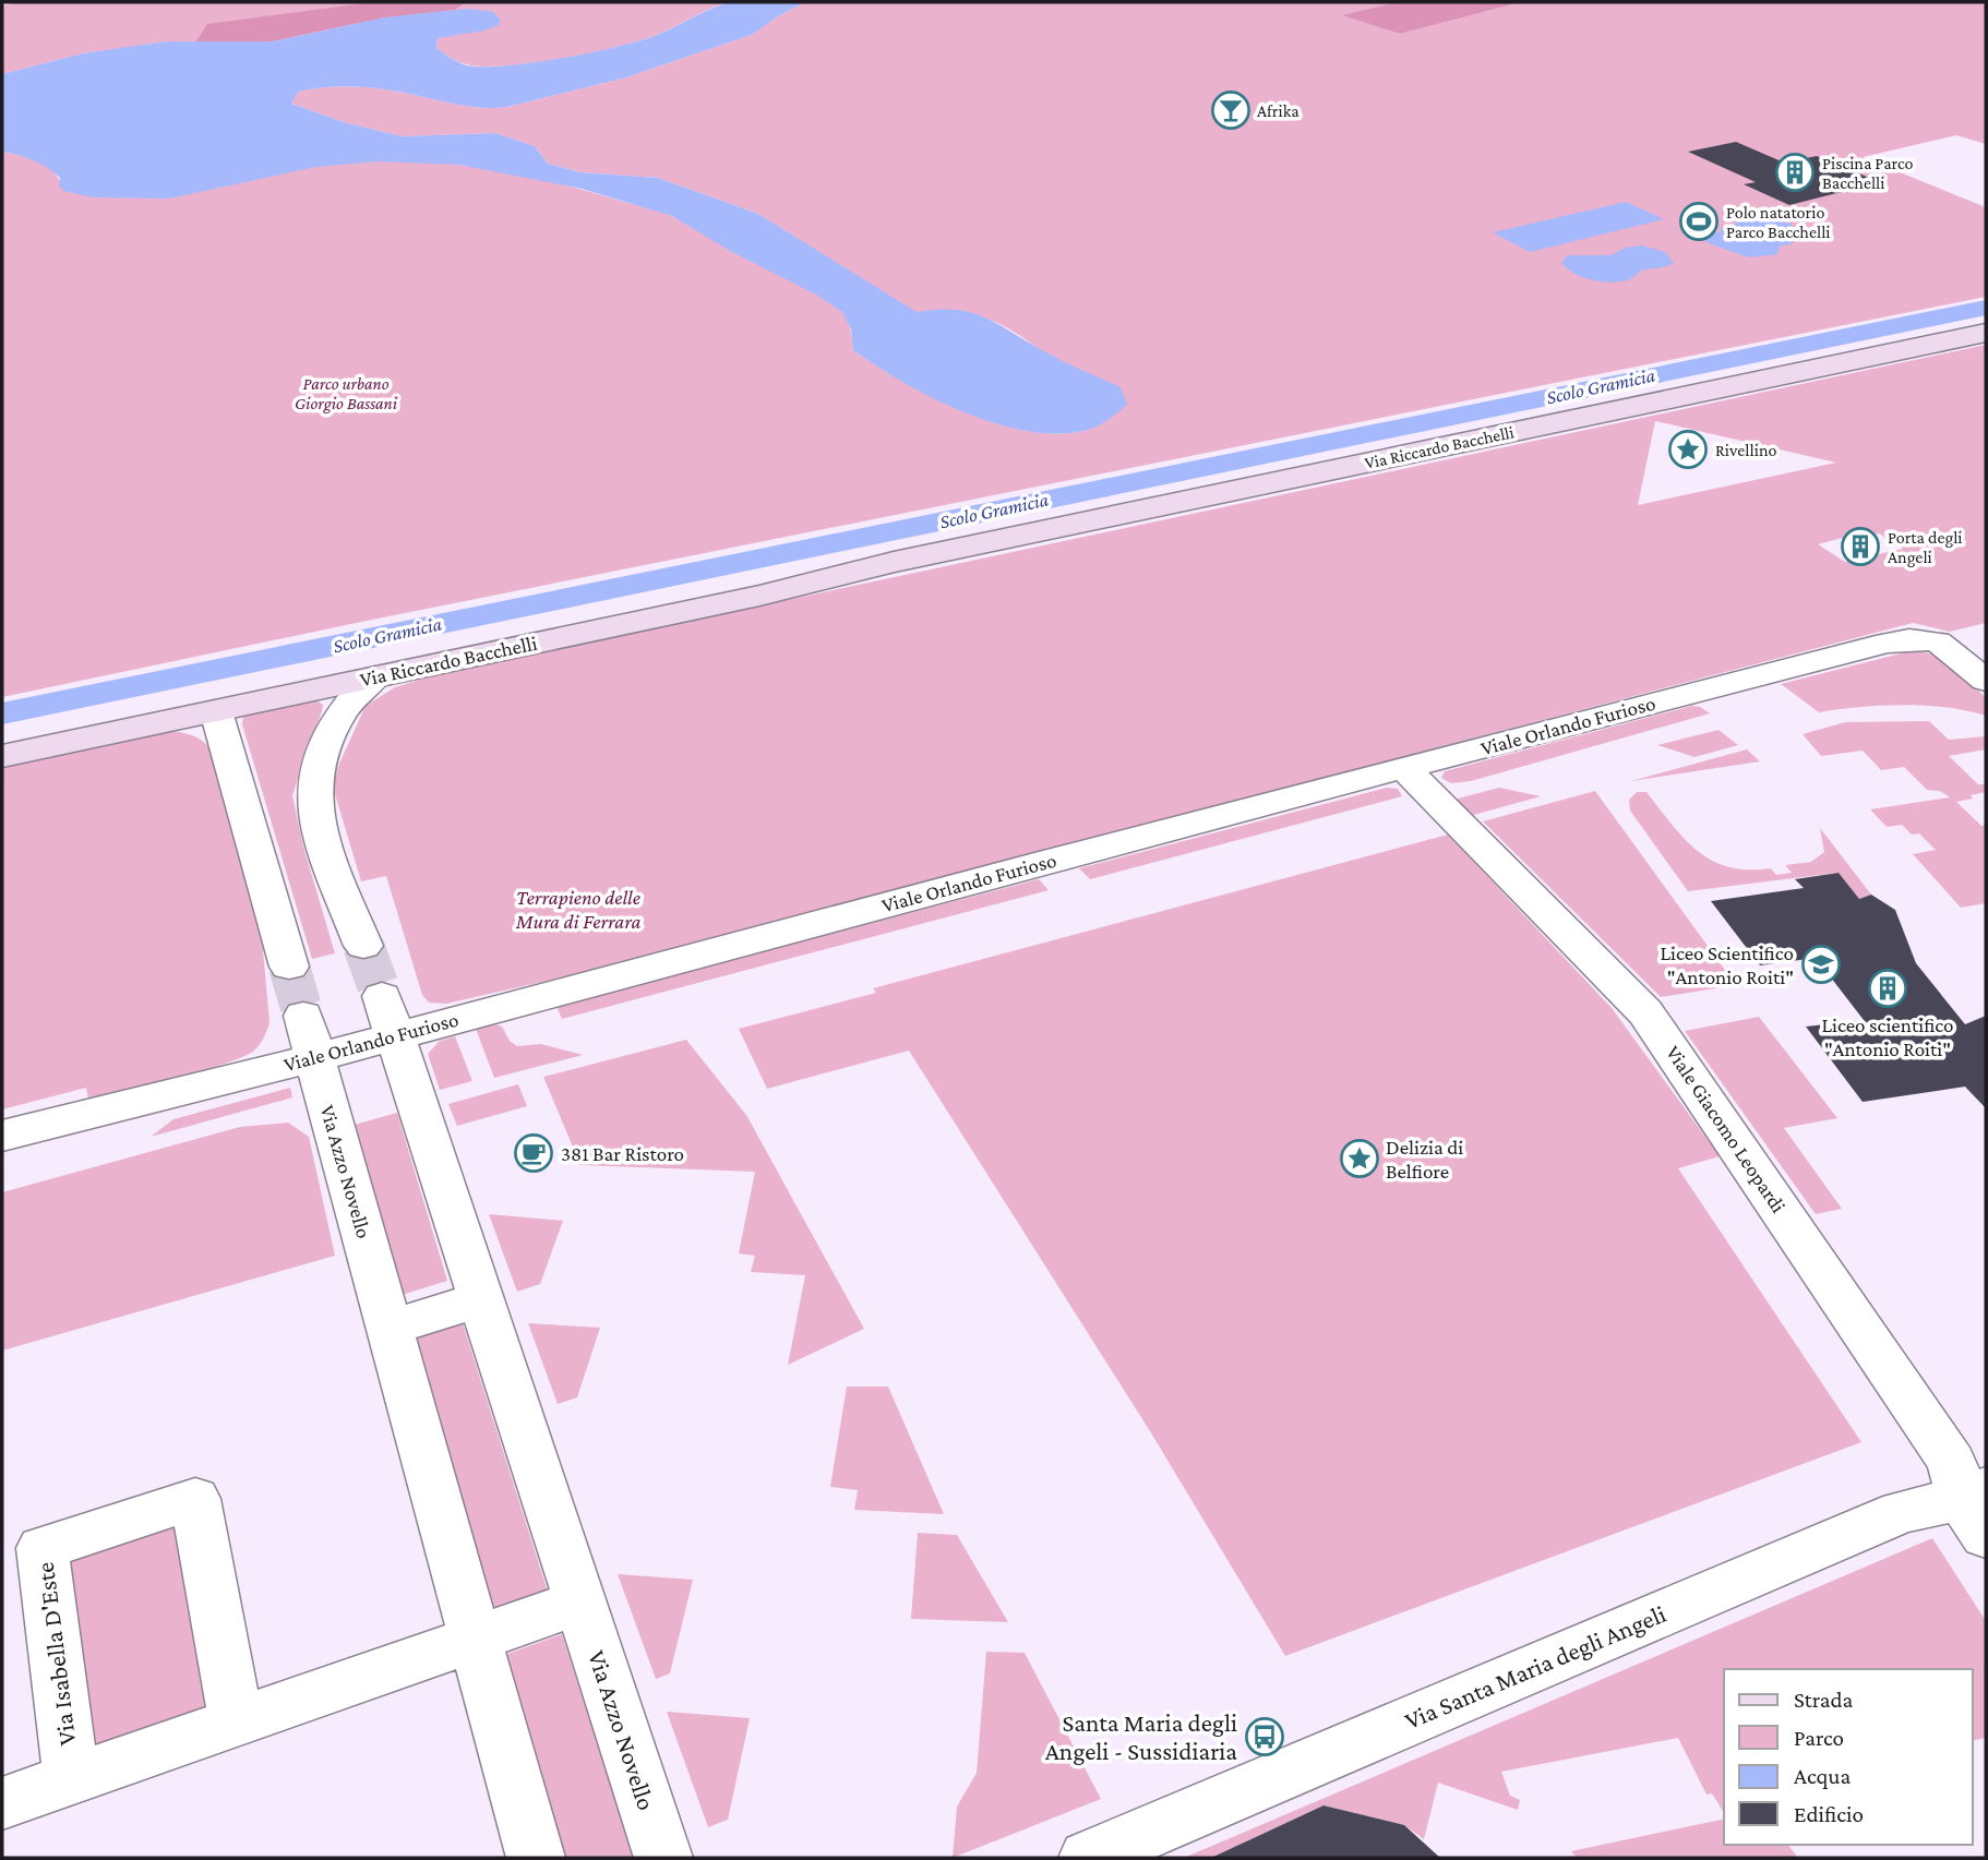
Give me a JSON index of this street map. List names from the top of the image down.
{
  "streets": {
    "main road": ["Via Riccardo Bacchelli"],
    "street": [
      "Viale Orlando Furioso",
      "Viale Giacomo Leopardi",
      "Via Azzo Novello",
      "Via Isabella D'Este",
      "Via Santa Maria degli Angeli"
    ]
  },
  "crossings": [
    ["Viale Orlando Furioso", "Viale Giacomo Leopardi"],
    ["Viale Orlando Furioso", "Via Azzo Novello"],
    ["Viale Giacomo Leopardi", "Via Santa Maria degli Angeli"],
    ["Via Azzo Novello", "Via Isabella D'Este"]
  ],
  "water": ["Scolo Gramicia"],
  "parks": ["Parco urbano Giorgio Bassani", "Terrapieno delle Mura di Ferrara"],
  "places": {
    "bar": ["Afrika"],
    "building": ["Piscina Parco Bacchelli", "Porta degli Angeli", "Liceo scientifico \"Antonio Roiti\""],
    "sports": ["Polo natatorio Parco Bacchelli"],
    "place": ["Rivellino", "Delizia di Belfiore"],
    "school or university": ["Liceo Scientifico \"Antonio Roiti\""],
    "cafe": ["381 Bar Ristoro"],
    "bus stop": ["Santa Maria degli Angeli - Sussidiaria"]
  },
  "legend": [
    "Strada",
    "Parco",
    "Acqua",
    "Edificio"
  ]
}
